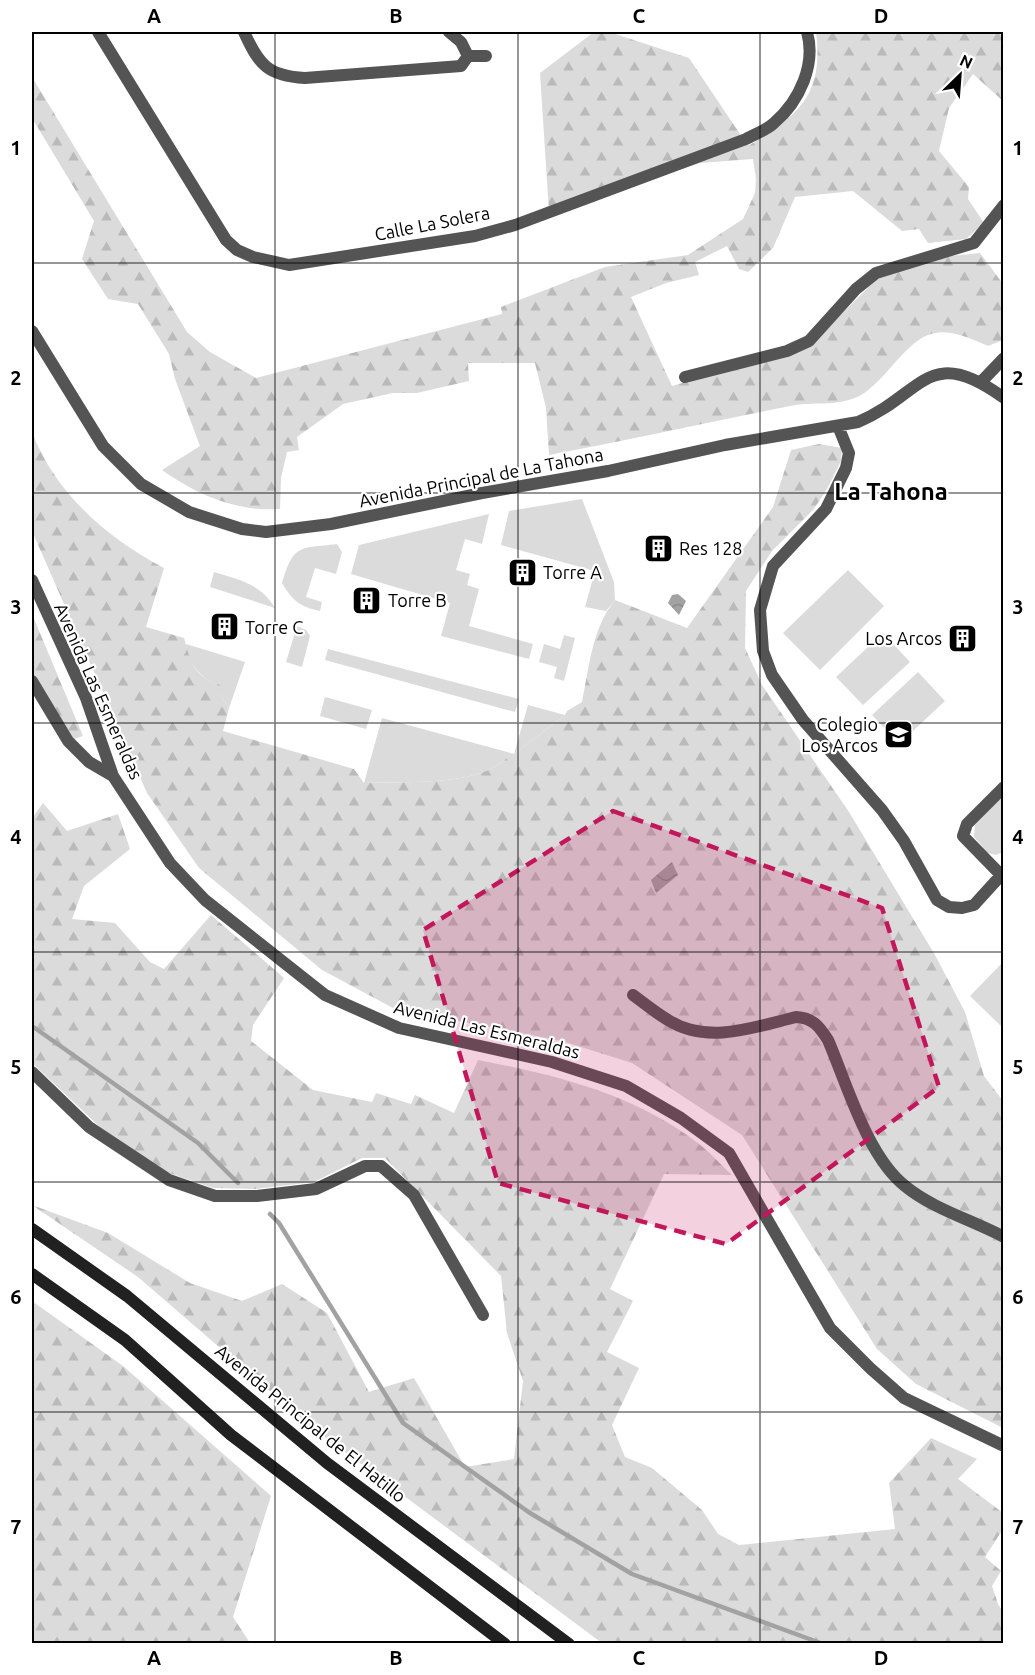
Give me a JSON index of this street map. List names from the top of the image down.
{
  "streets": {
    "main road": ["Avenida Principal de El Hatillo"],
    "street": ["Calle La Solera", "Avenida Principal de La Tahona", "Avenida Las Esmeraldas"]
  },
  "districts": ["La Tahona"],
  "places": {
    "building": [
      "Res 128",
      "Torre A",
      "Torre B",
      "Torre C",
      "Los Arcos"
    ],
    "school or university": ["Colegio Los Arcos"]
  },
  "north": "top right",
  "grid": {
    "columns": [
      "A",
      "B",
      "C",
      "D"
    ],
    "rows": [
      "1",
      "2",
      "3",
      "4",
      "5",
      "6",
      "7"
    ]
  }
}
